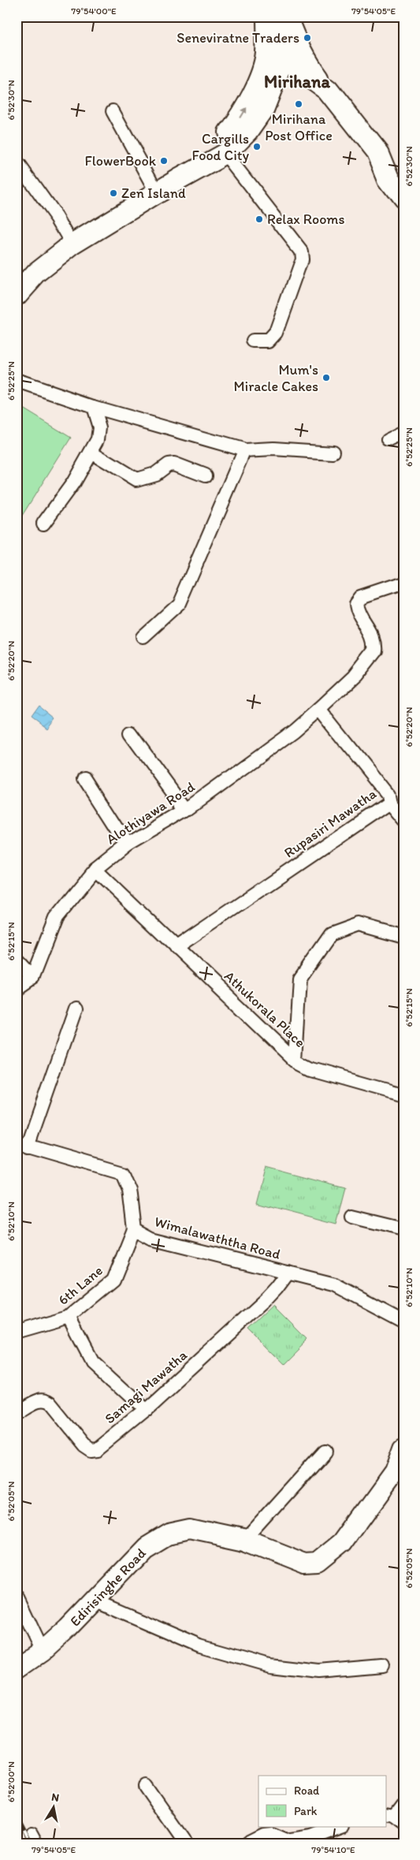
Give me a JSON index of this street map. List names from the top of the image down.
{
  "streets": {
    "main road": ["Edirisinghe Road"],
    "street": [
      "Alothiyawa Road",
      "Rupasiri Mawatha",
      "Athukorala Place",
      "Wimalawaththa Road",
      "6th Lane",
      "Samagi Mawatha"
    ]
  },
  "crossings": [
    ["Alothiyawa Road", "Rupasiri Mawatha"],
    ["Alothiyawa Road", "Athukorala Place"],
    ["Rupasiri Mawatha", "Athukorala Place"],
    ["Wimalawaththa Road", "6th Lane"],
    ["Wimalawaththa Road", "Samagi Mawatha"]
  ],
  "districts": ["Mirihana"],
  "places": [
    "Seneviratne Traders",
    "Mirihana Post Office",
    "Cargills Food City",
    "FlowerBook",
    "Zen Island",
    "Relax Rooms",
    "Mum's Miracle Cakes"
  ],
  "legend": ["Road", "Park"],
  "north": "top",
  "coordinates": [
    "79°54'00\"E",
    "79°54'05\"E",
    "6°52'30\"N",
    "6°52'25\"N",
    "6°52'20\"N",
    "6°52'15\"N",
    "6°52'10\"N",
    "6°52'05\"N",
    "6°52'00\"N",
    "79°54'10\"E"
  ]
}
